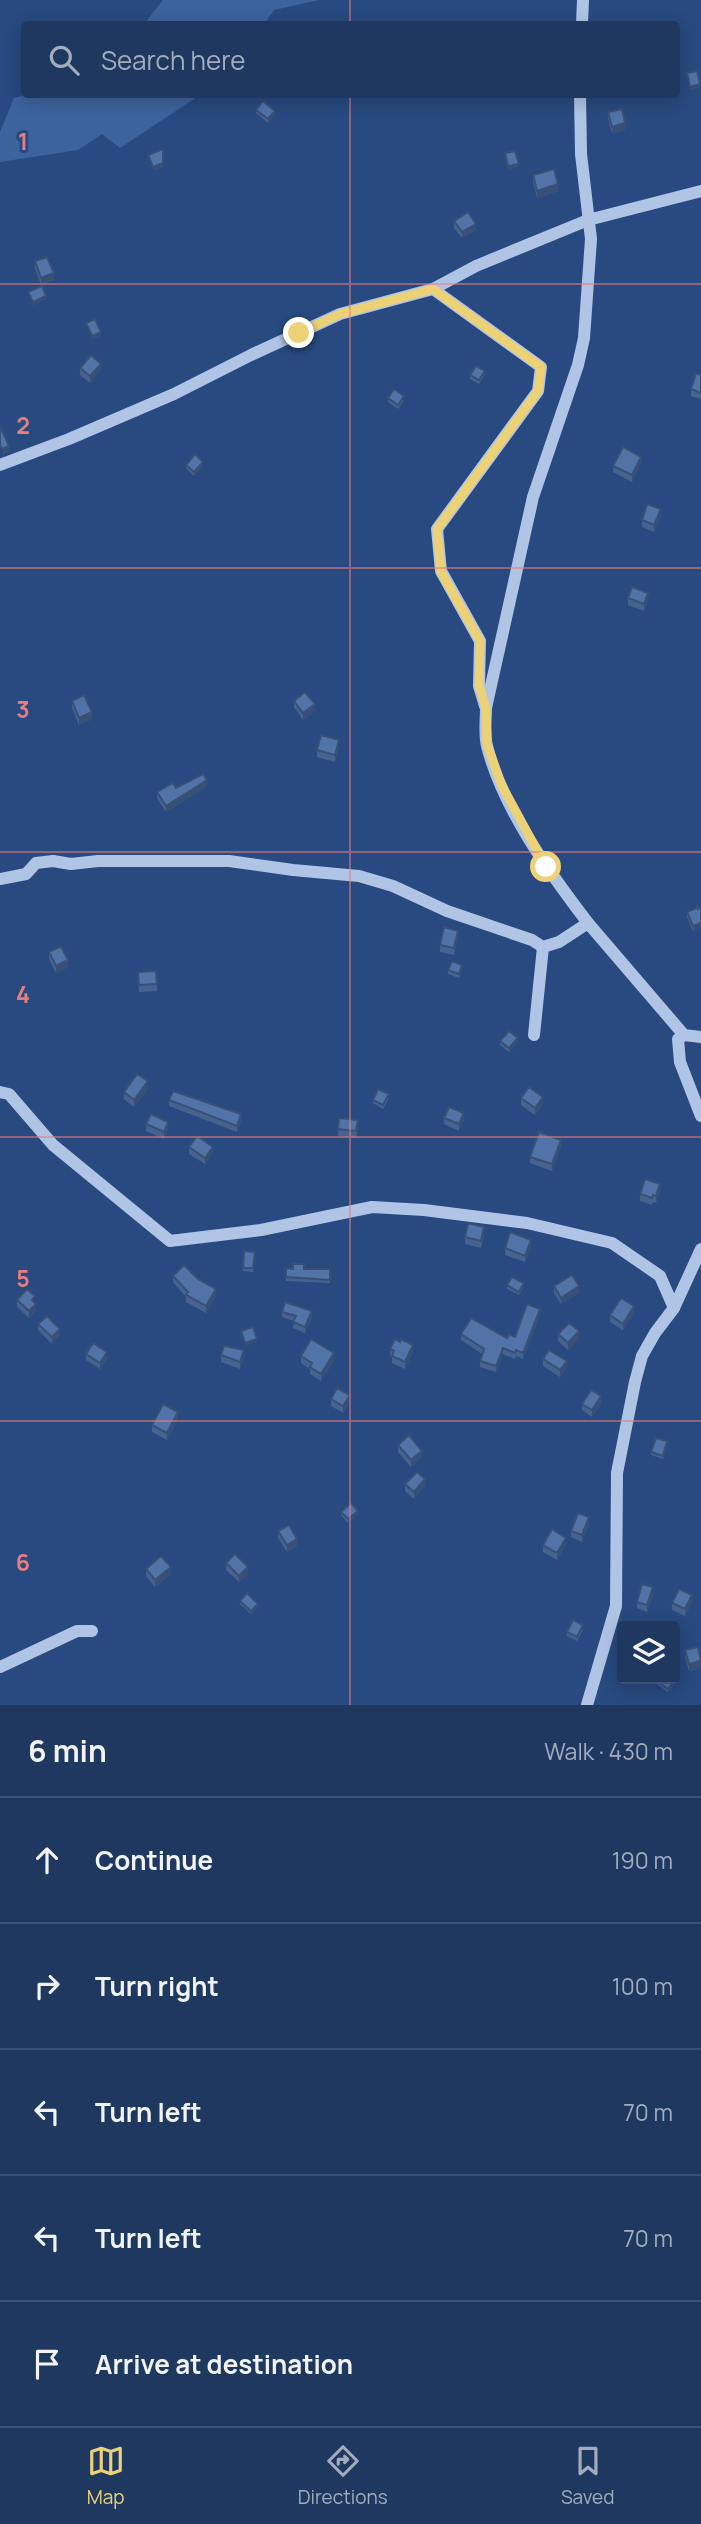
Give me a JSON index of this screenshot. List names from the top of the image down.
{
  "page": {
    "search": "Search here",
    "heading": ["6 min", "Walk · 430 m"],
    "list": [
      ["Continue", "190 m"],
      ["Turn right", "100 m"],
      ["Turn left", "70 m"],
      ["Turn left", "70 m"],
      "Arrive at destination"
    ],
    "nav": ["Map", "Directions", "Saved"]
  },
  "grid": {
    "rows": [
      "1",
      "2",
      "3",
      "4",
      "5",
      "6"
    ]
  }
}
